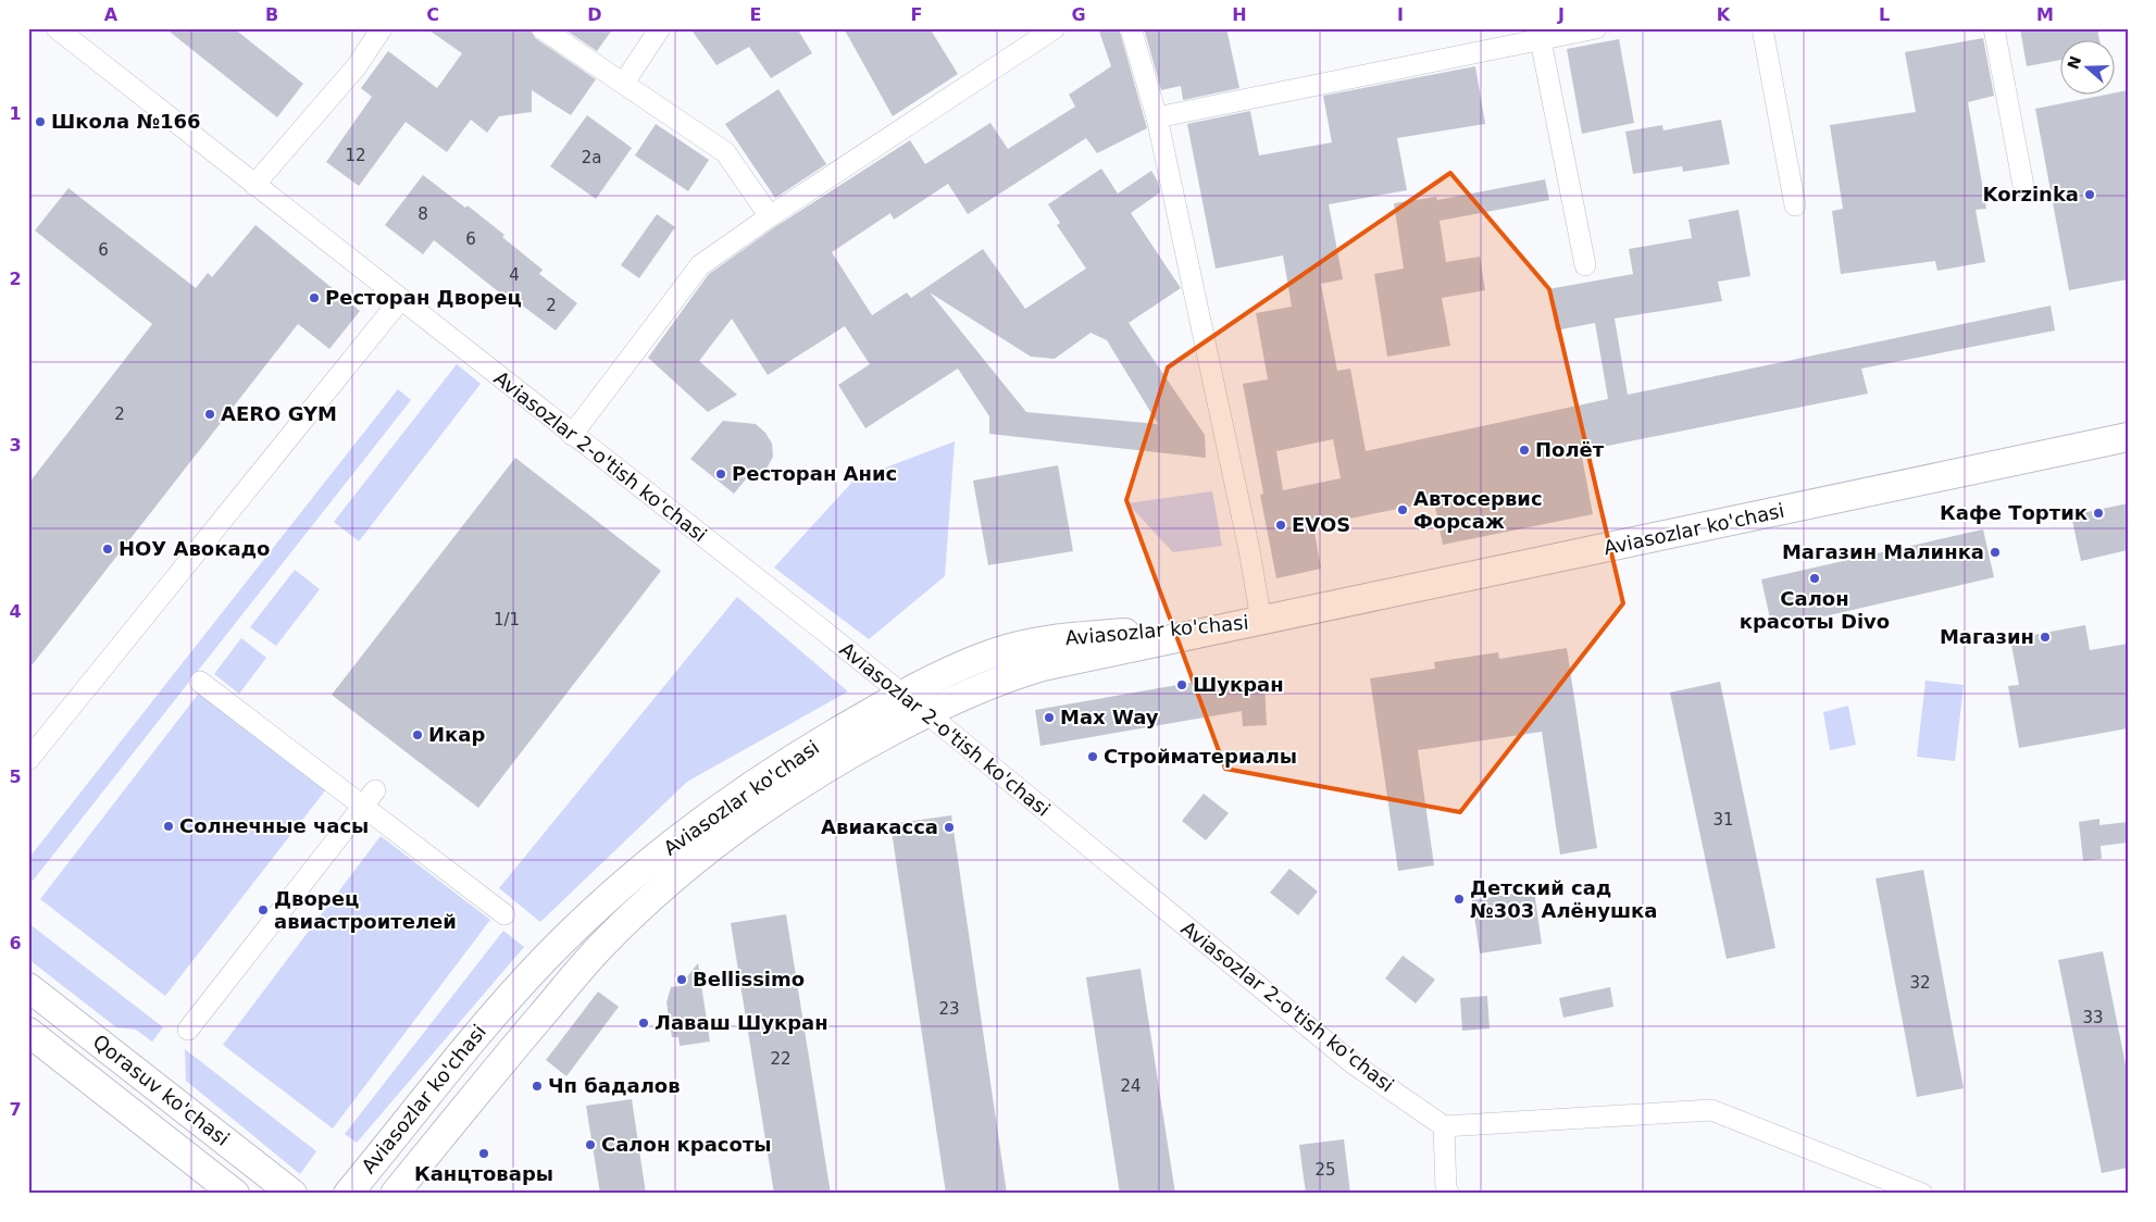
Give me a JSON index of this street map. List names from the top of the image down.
{
  "streets": {
    "main road": ["Aviasozlar ko'chasi", "Qorasuv ko'chasi"],
    "street": ["Aviasozlar 2-o'tish ko'chasi"]
  },
  "crossings": [
    ["Aviasozlar 2-o'tish ko'chasi", "Aviasozlar ko'chasi"]
  ],
  "places": [
    "Школа №166",
    "Korzinka",
    "Ресторан Дворец",
    "AERO GYM",
    "Полёт",
    "Ресторан Анис",
    "Автосервис Форсаж",
    "Кафе Тортик",
    "EVOS",
    "НОУ Авокадо",
    "Магазин Малинка",
    "Салон красоты Divo",
    "Магазин",
    "Шукран",
    "Max Way",
    "Икар",
    "Стройматериалы",
    "Солнечные часы",
    "Авиакасса",
    "Детский сад №303 Алёнушка",
    "Дворец авиастроителей",
    "Bellissimo",
    "Лаваш Шукран",
    "Чп бадалов",
    "Салон красоты",
    "Канцтовары"
  ],
  "house_numbers": [
    "12",
    "2a",
    "8",
    "6",
    "6",
    "4",
    "2",
    "2",
    "1/1",
    "31",
    "32",
    "23",
    "33",
    "22",
    "24",
    "25"
  ],
  "north": "left",
  "grid": {
    "columns": [
      "A",
      "B",
      "C",
      "D",
      "E",
      "F",
      "G",
      "H",
      "I",
      "J",
      "K",
      "L",
      "M"
    ],
    "rows": [
      "1",
      "2",
      "3",
      "4",
      "5",
      "6",
      "7"
    ]
  }
}
